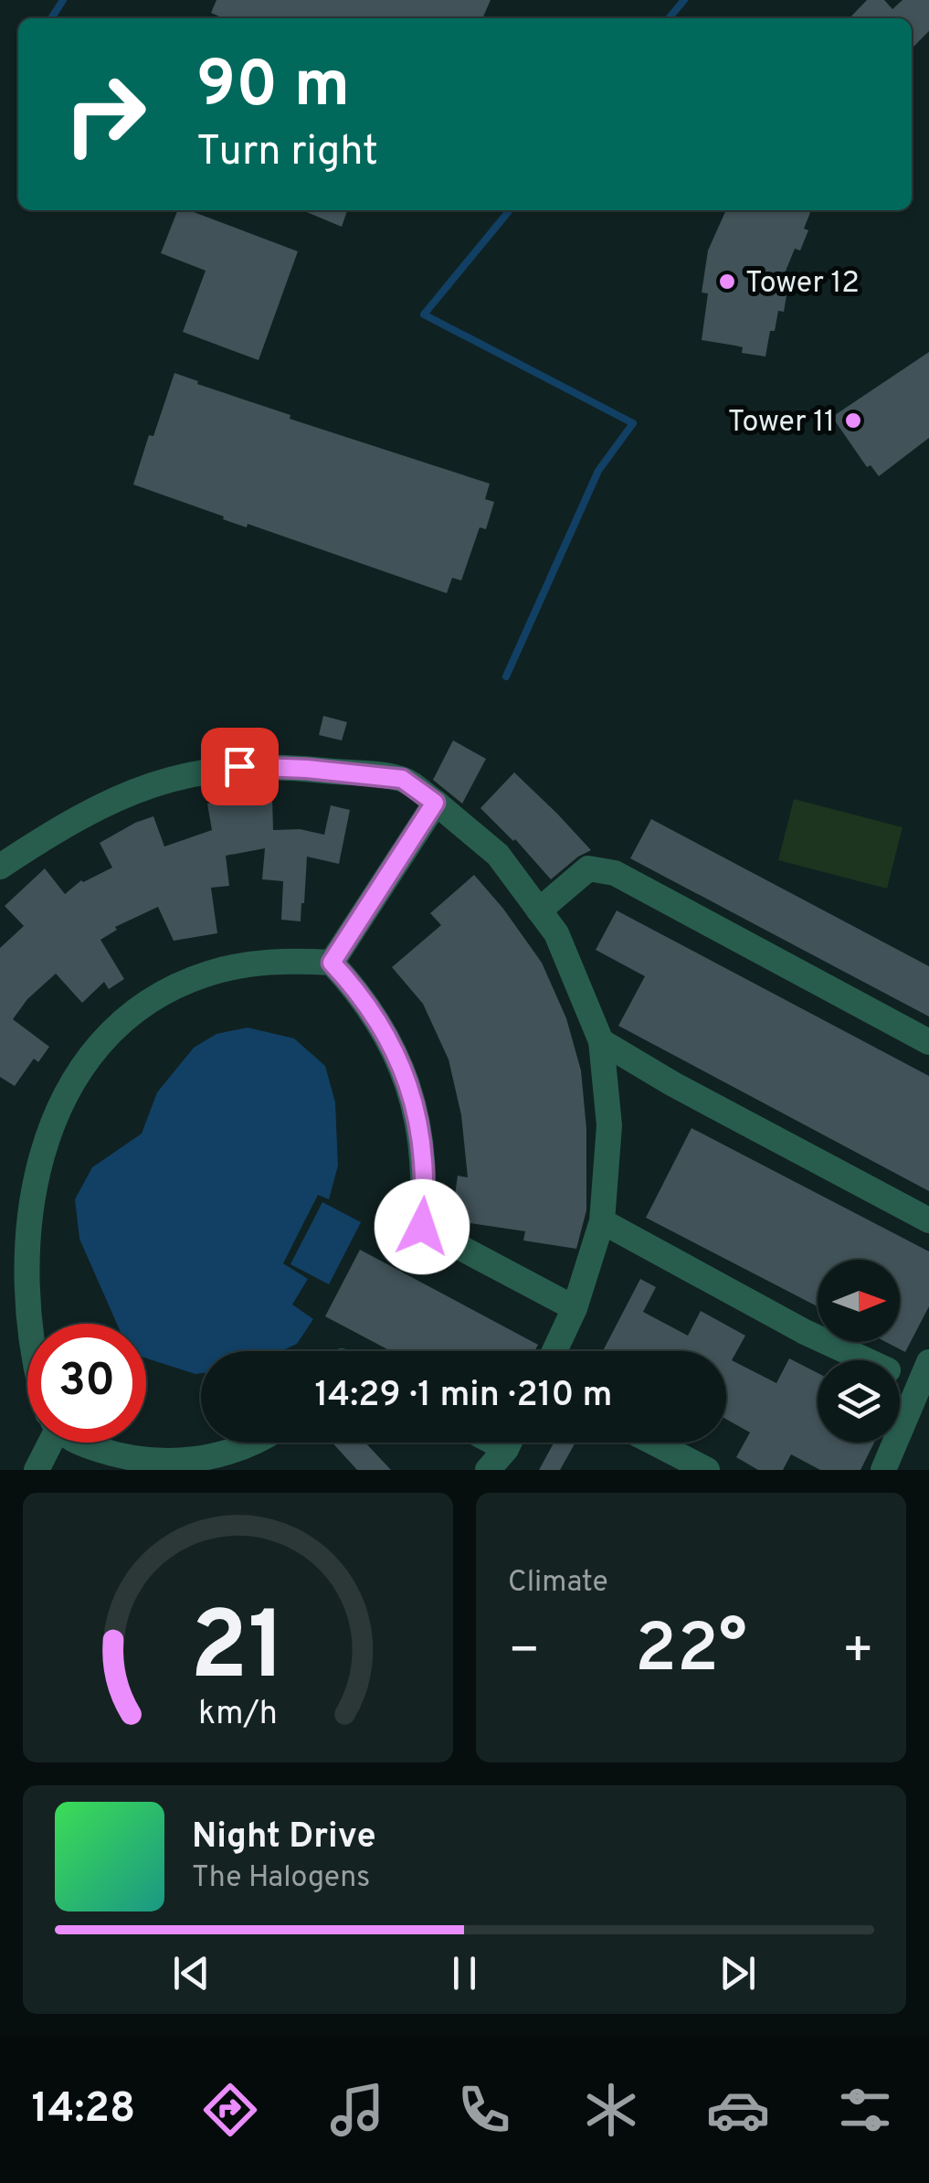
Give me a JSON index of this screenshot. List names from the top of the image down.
{
  "places": ["Tower 12", "Tower 11"],
  "north": "right",
  "page": {
    "turn": ["90 m", "Turn right"],
    "limit": "30",
    "trip": "14:29 · 1 min · 210 m",
    "tile": "Climate",
    "heat": ["−", "22°", "+"],
    "song": ["Night Drive", "The Halogens"],
    "tabs": "14:28",
    "gauge": ["21", "km/h"]
  }
}
